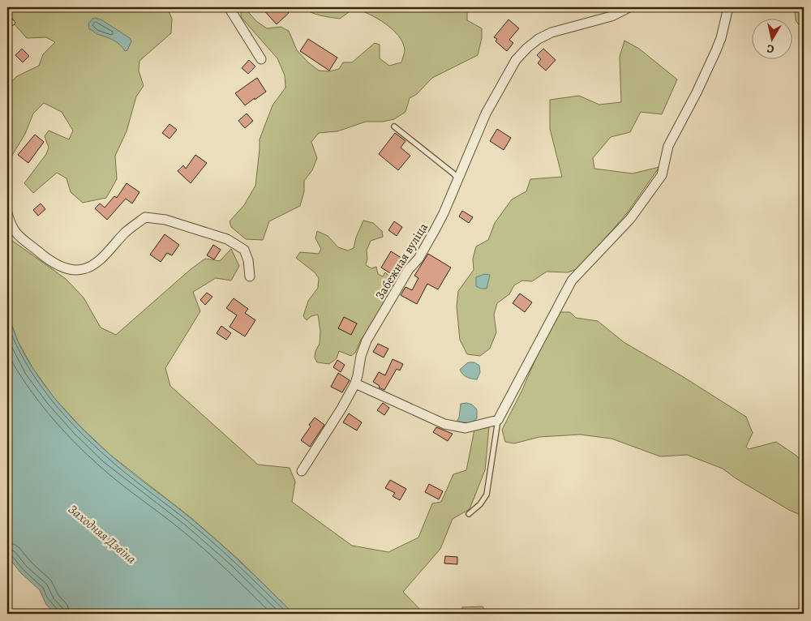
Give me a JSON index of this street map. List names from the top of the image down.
{
  "streets": {
    "street": ["Забежная вуліца"]
  },
  "water": ["Заходняя Дзвіна"],
  "north": "bottom"
}
